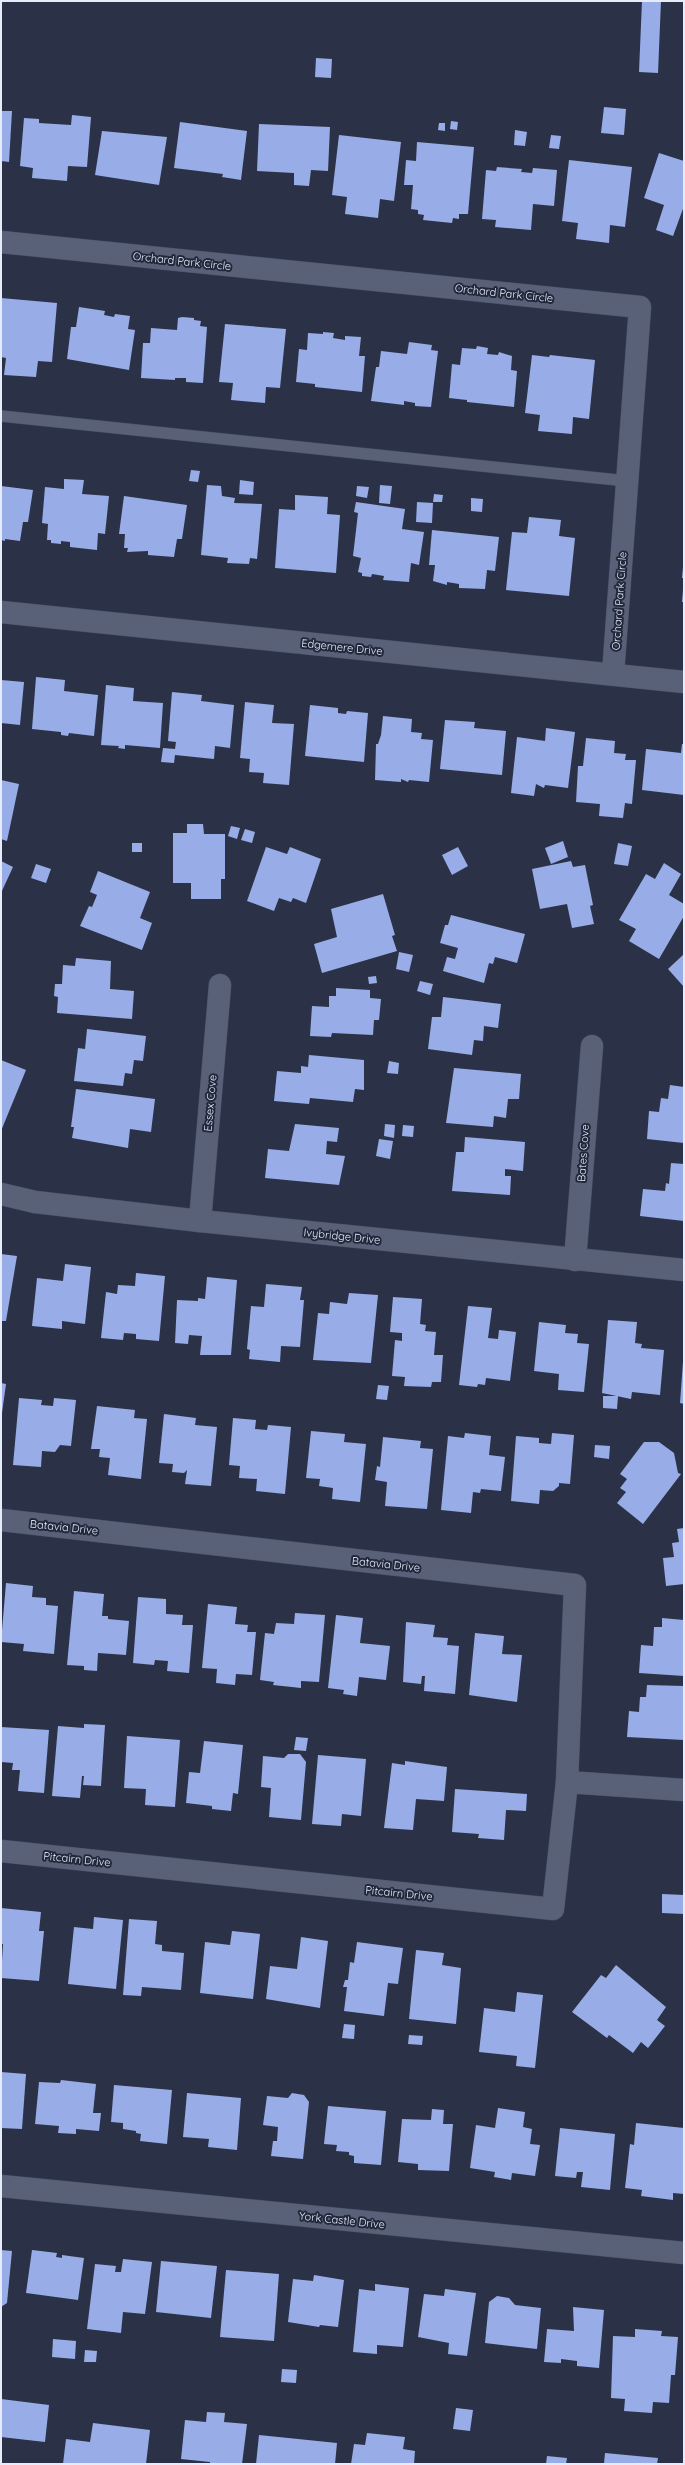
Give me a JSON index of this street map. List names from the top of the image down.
{
  "streets": {
    "street": [
      "Orchard Park Circle",
      "Edgemere Drive",
      "Essex Cove",
      "Bates Cove",
      "Ivybridge Drive",
      "Batavia Drive",
      "Pitcairn Drive",
      "York Castle Drive"
    ]
  },
  "crossings": [
    ["Orchard Park Circle", "Edgemere Drive"],
    ["Essex Cove", "Ivybridge Drive"],
    ["Bates Cove", "Ivybridge Drive"],
    ["Batavia Drive", "Pitcairn Drive"]
  ]
}
